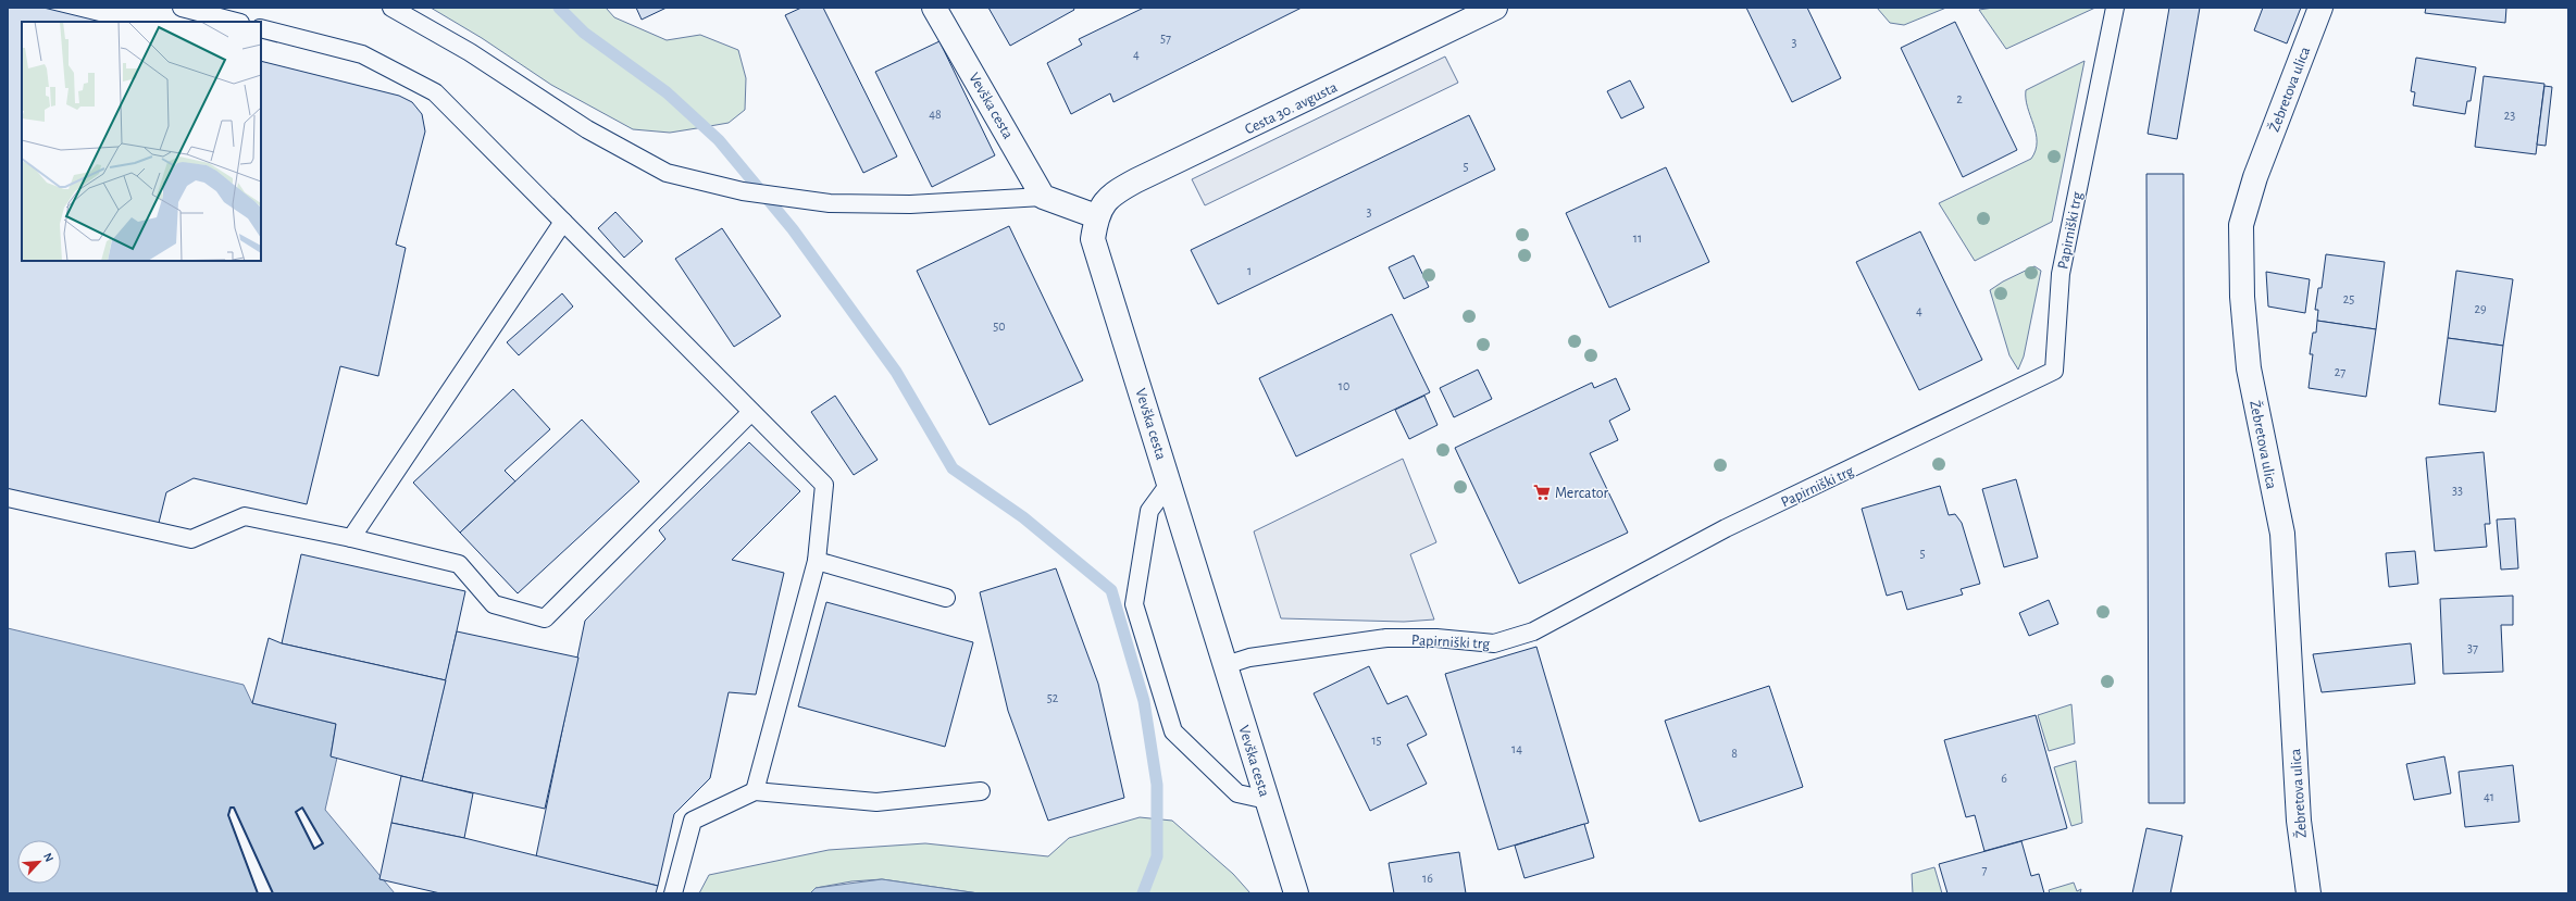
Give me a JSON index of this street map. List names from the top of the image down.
{
  "streets": {
    "street": ["Žebretova ulica", "Vevška cesta", "Cesta 30. avgusta"],
    "lane": ["Papirniški trg"]
  },
  "crossings": [
    ["Vevška cesta", "Cesta 30. avgusta"],
    ["Vevška cesta", "Papirniški trg"]
  ],
  "places": {
    "supermarket": ["Mercator"]
  },
  "house_numbers": [
    "57",
    "3",
    "4",
    "2",
    "48",
    "23",
    "5",
    "3",
    "11",
    "1",
    "25",
    "29",
    "4",
    "50",
    "27",
    "10",
    "33",
    "5",
    "37",
    "52",
    "15",
    "14",
    "8",
    "6",
    "41",
    "7",
    "16"
  ],
  "north": "top right"
}
